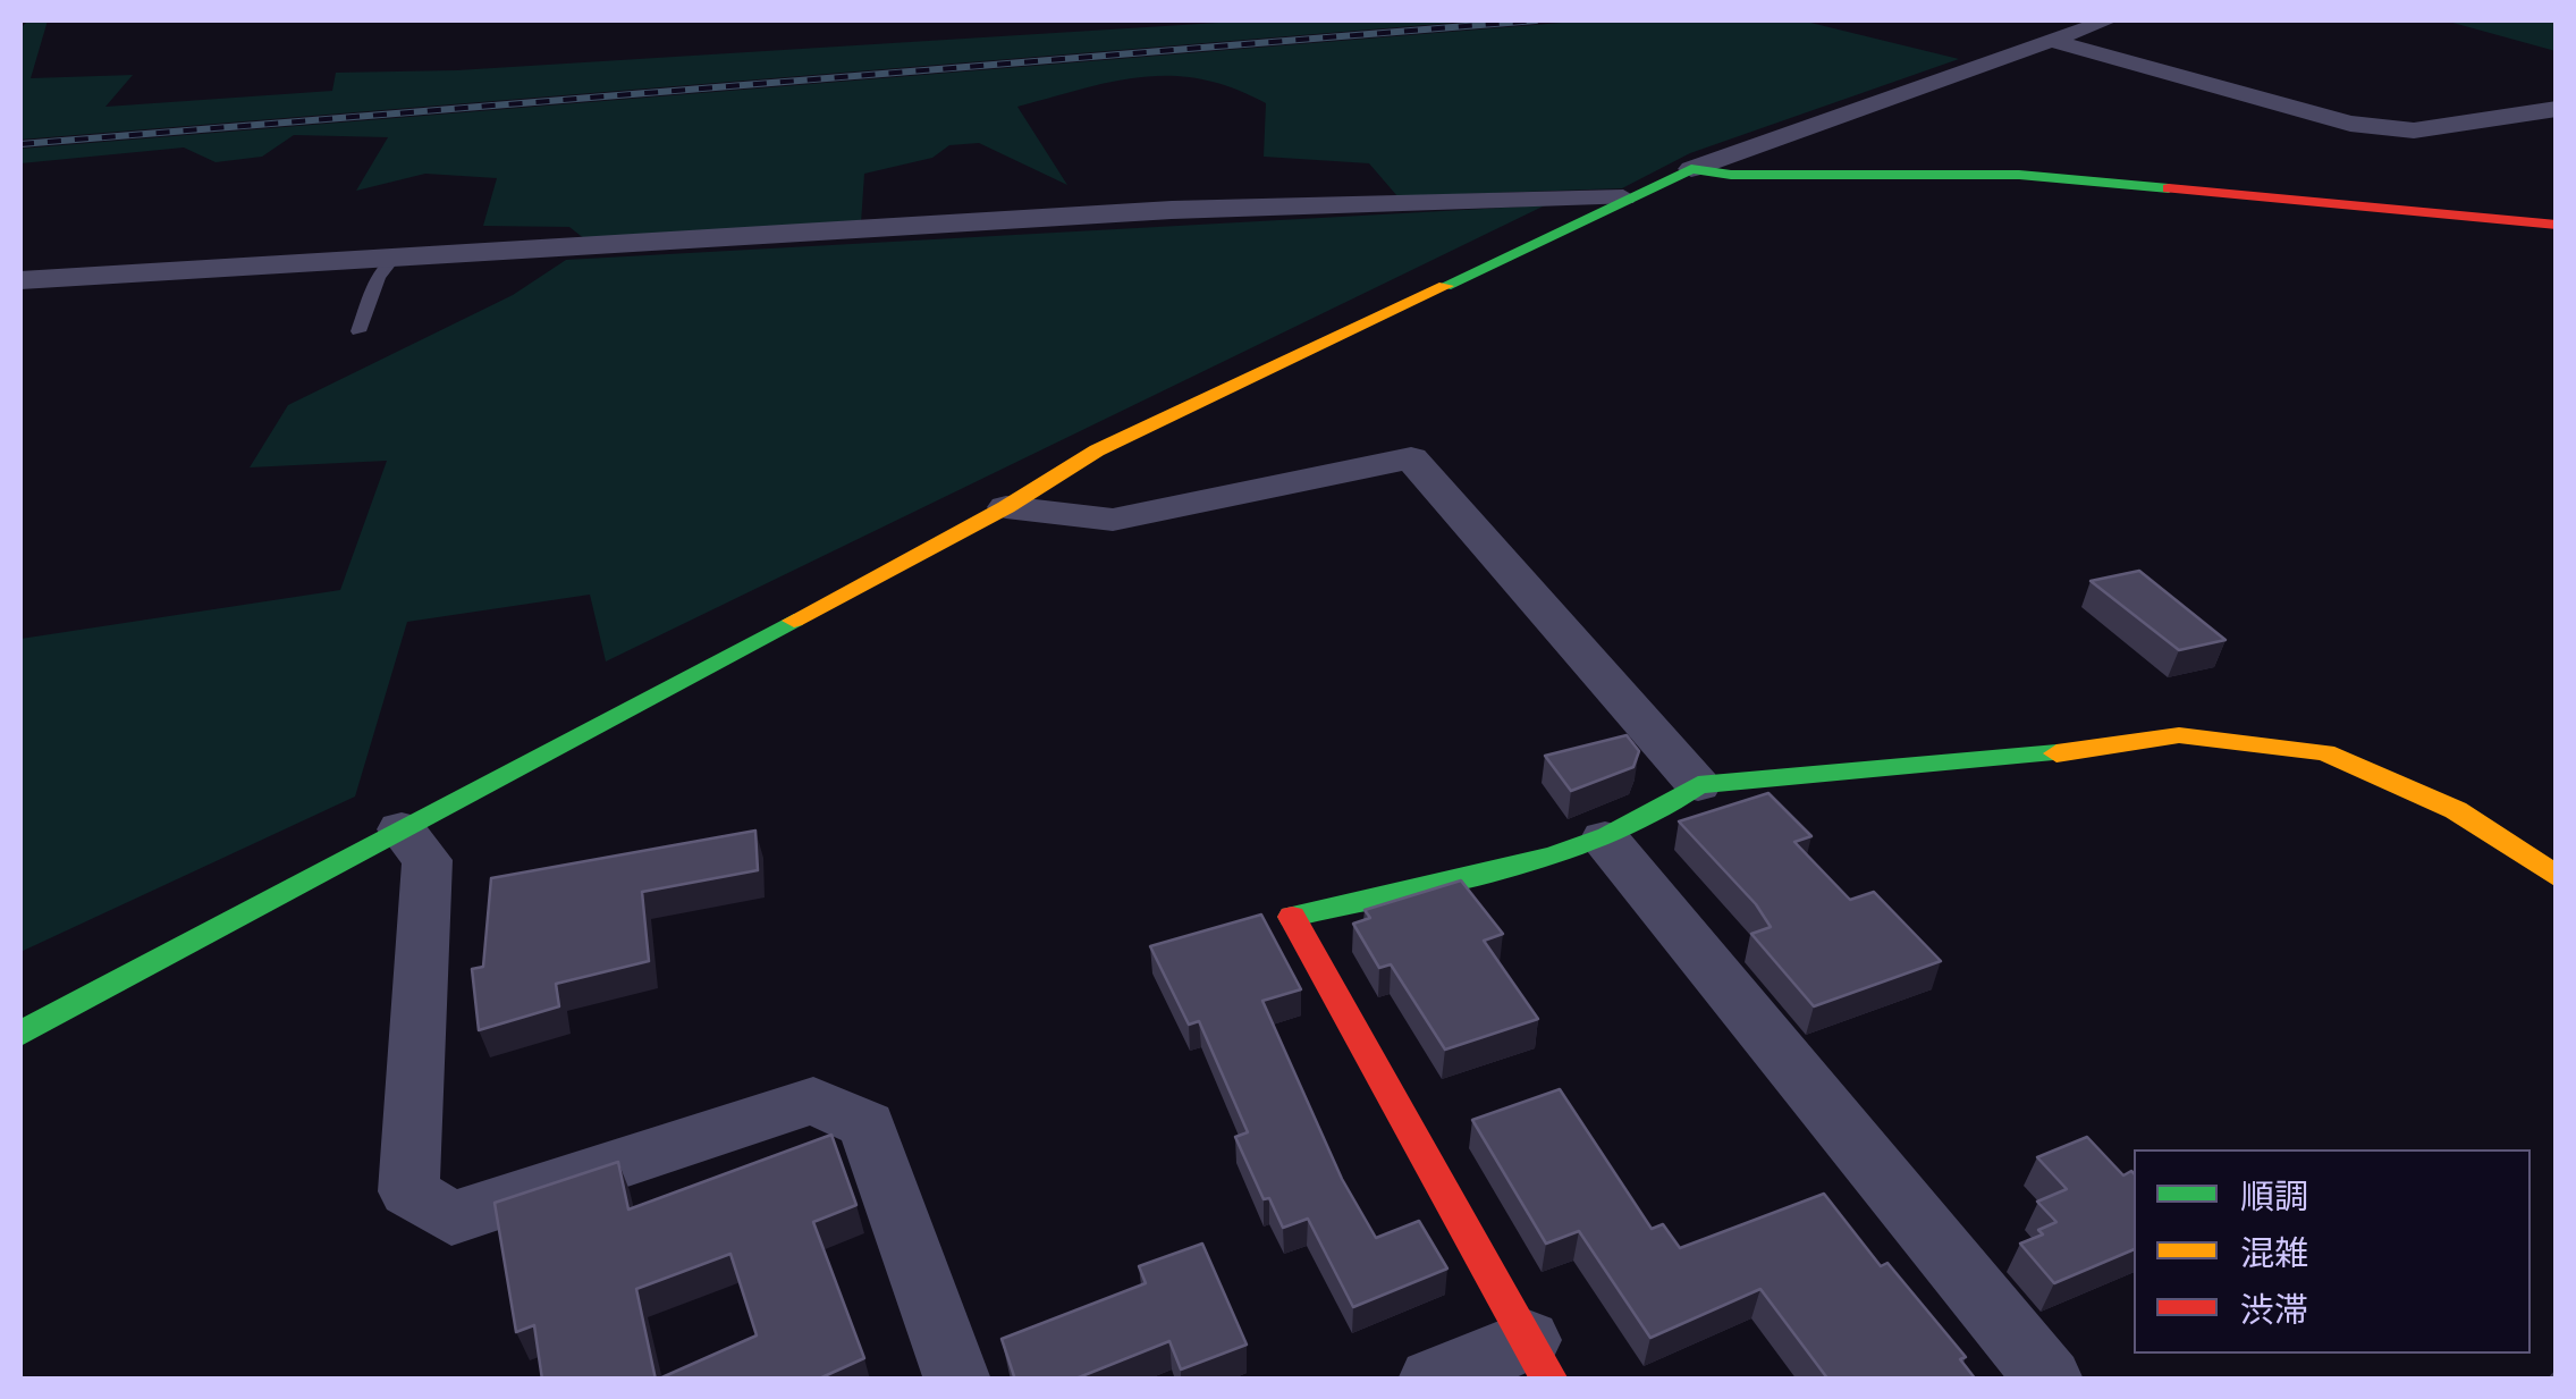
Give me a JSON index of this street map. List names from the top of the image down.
{
  "legend": ["順調", "混雑", "渋滞"]
}
